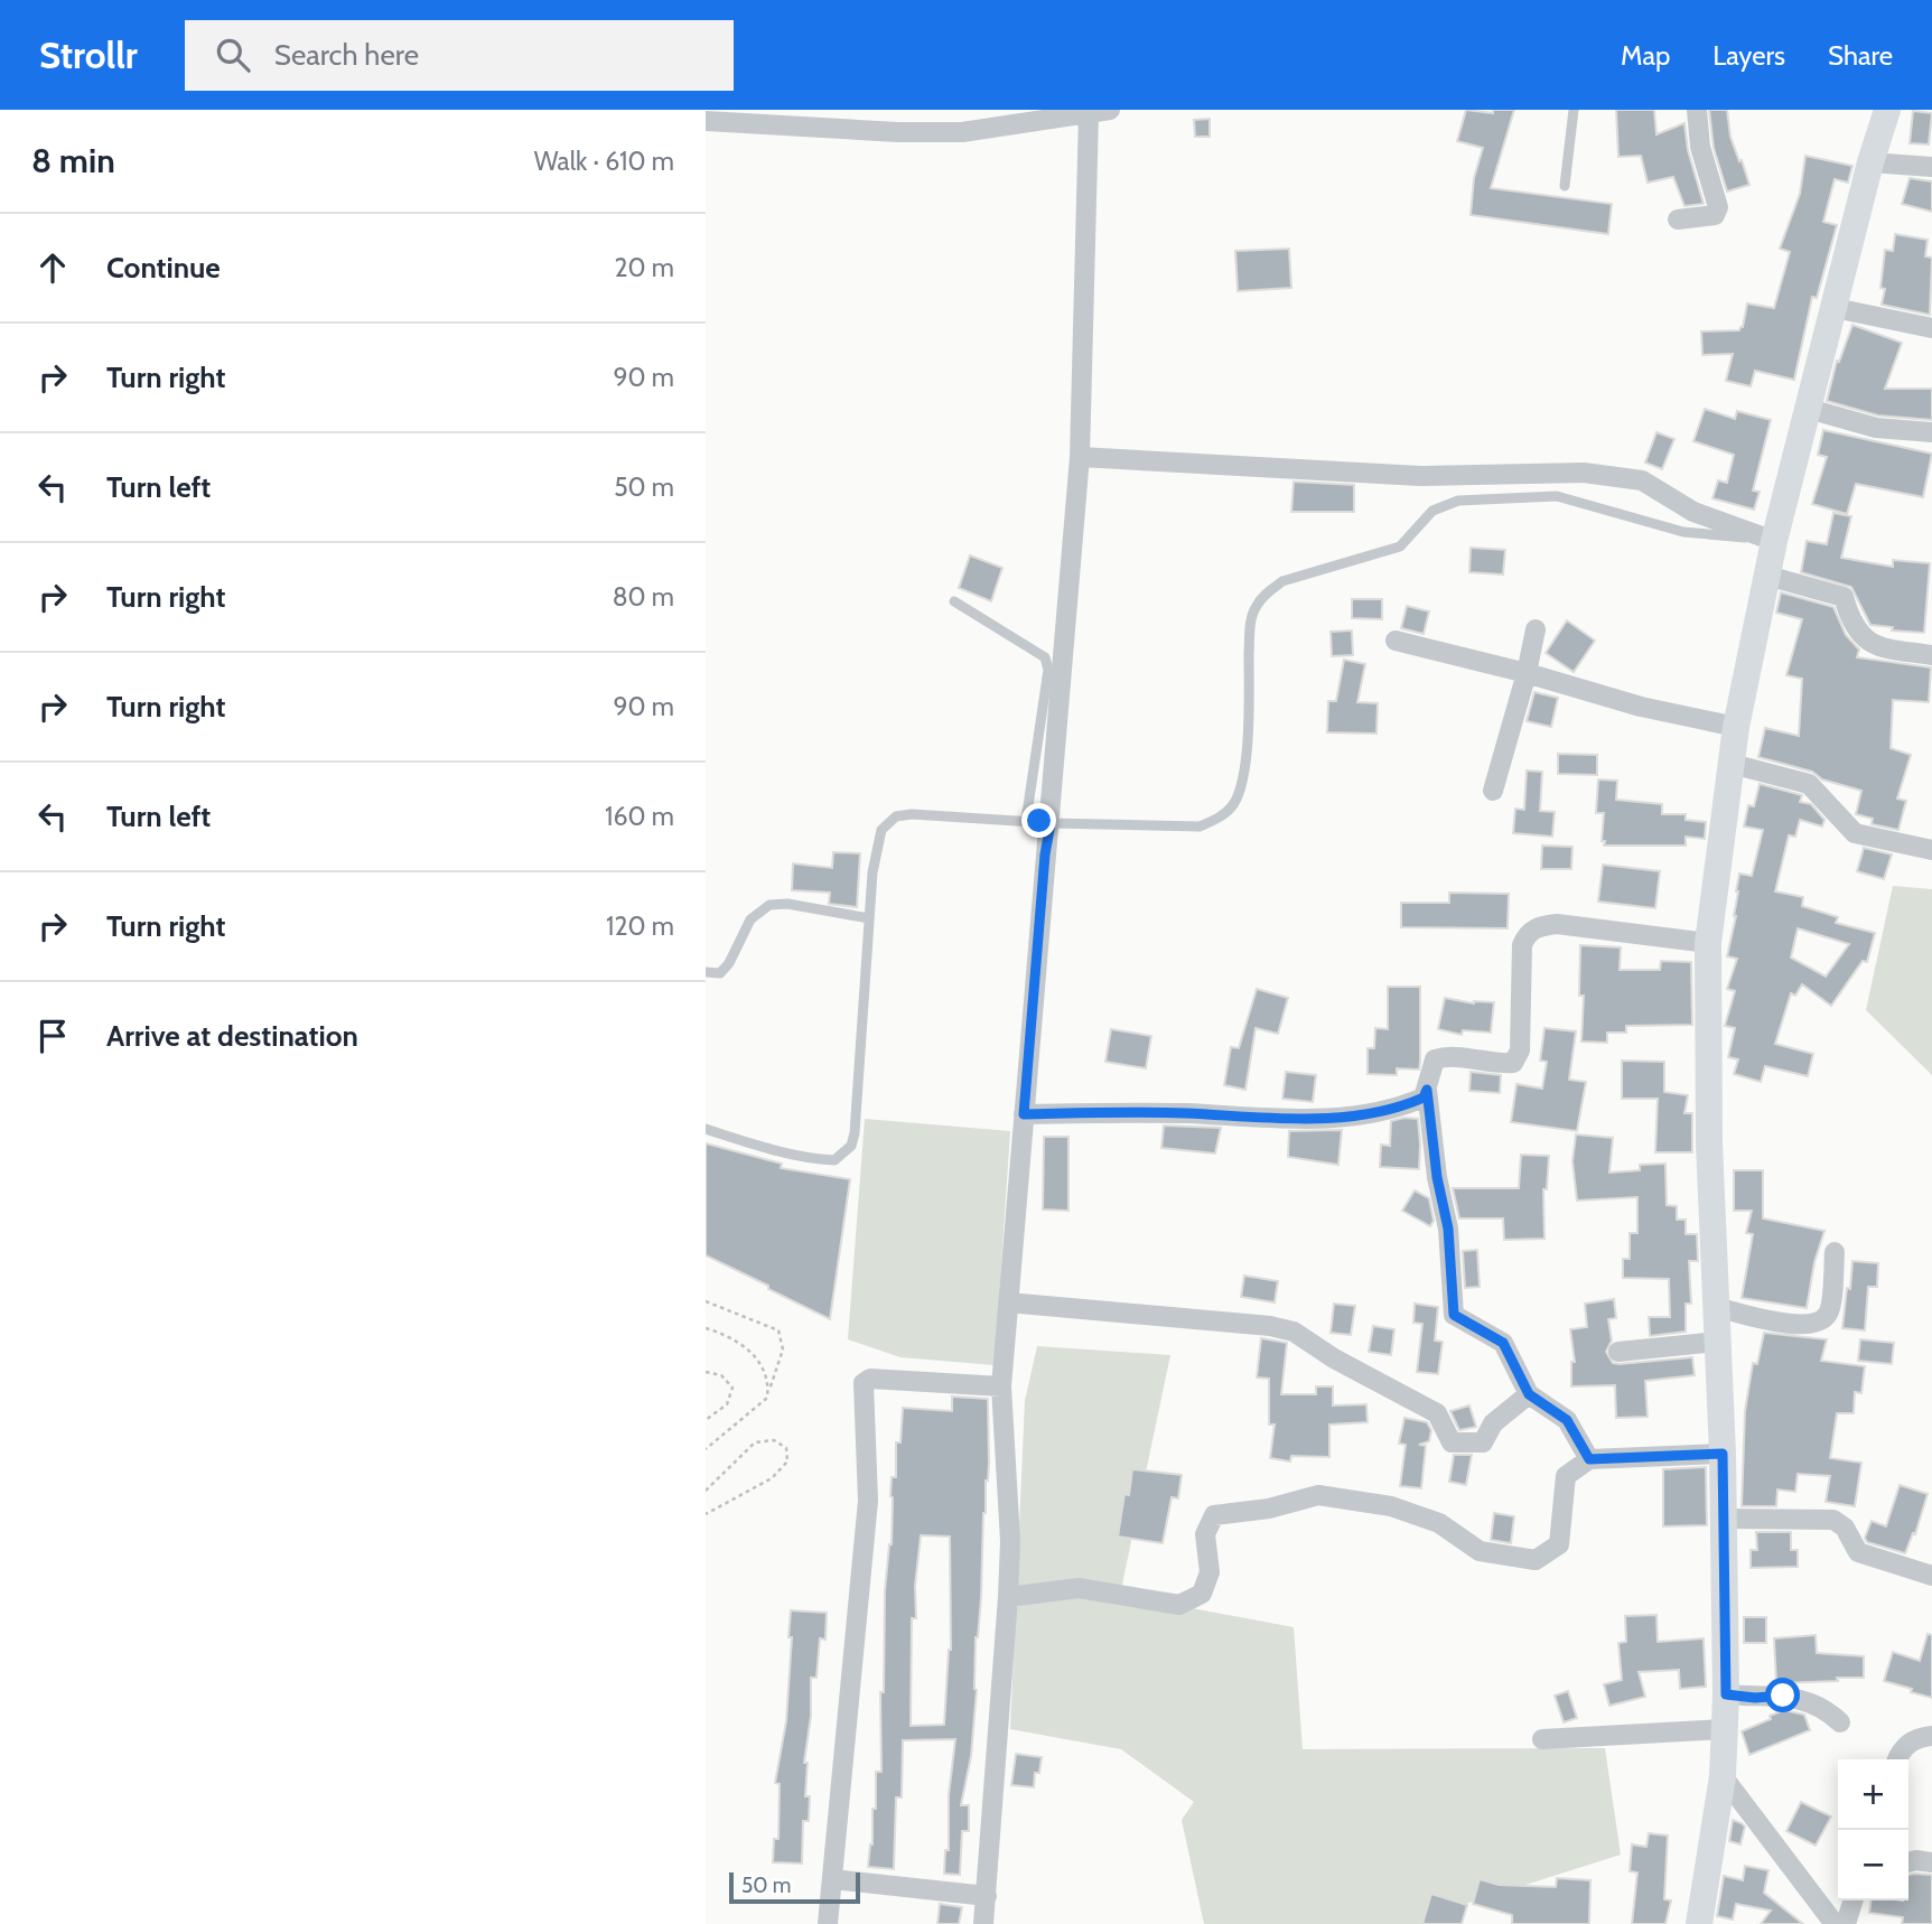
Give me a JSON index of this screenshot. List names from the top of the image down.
{
  "scale_bar": "50 m",
  "page": {
    "header": "Strollr",
    "search": "Search here",
    "nav": ["Map", "Layers", "Share"],
    "heading": ["8 min", "Walk · 610 m"],
    "list": [
      ["Continue", "20 m"],
      ["Turn right", "90 m"],
      ["Turn left", "50 m"],
      ["Turn right", "80 m"],
      ["Turn right", "90 m"],
      ["Turn left", "160 m"],
      ["Turn right", "120 m"],
      "Arrive at destination"
    ],
    "map_buttons": ["+", "−"],
    "scale": "50 m"
  }
}
